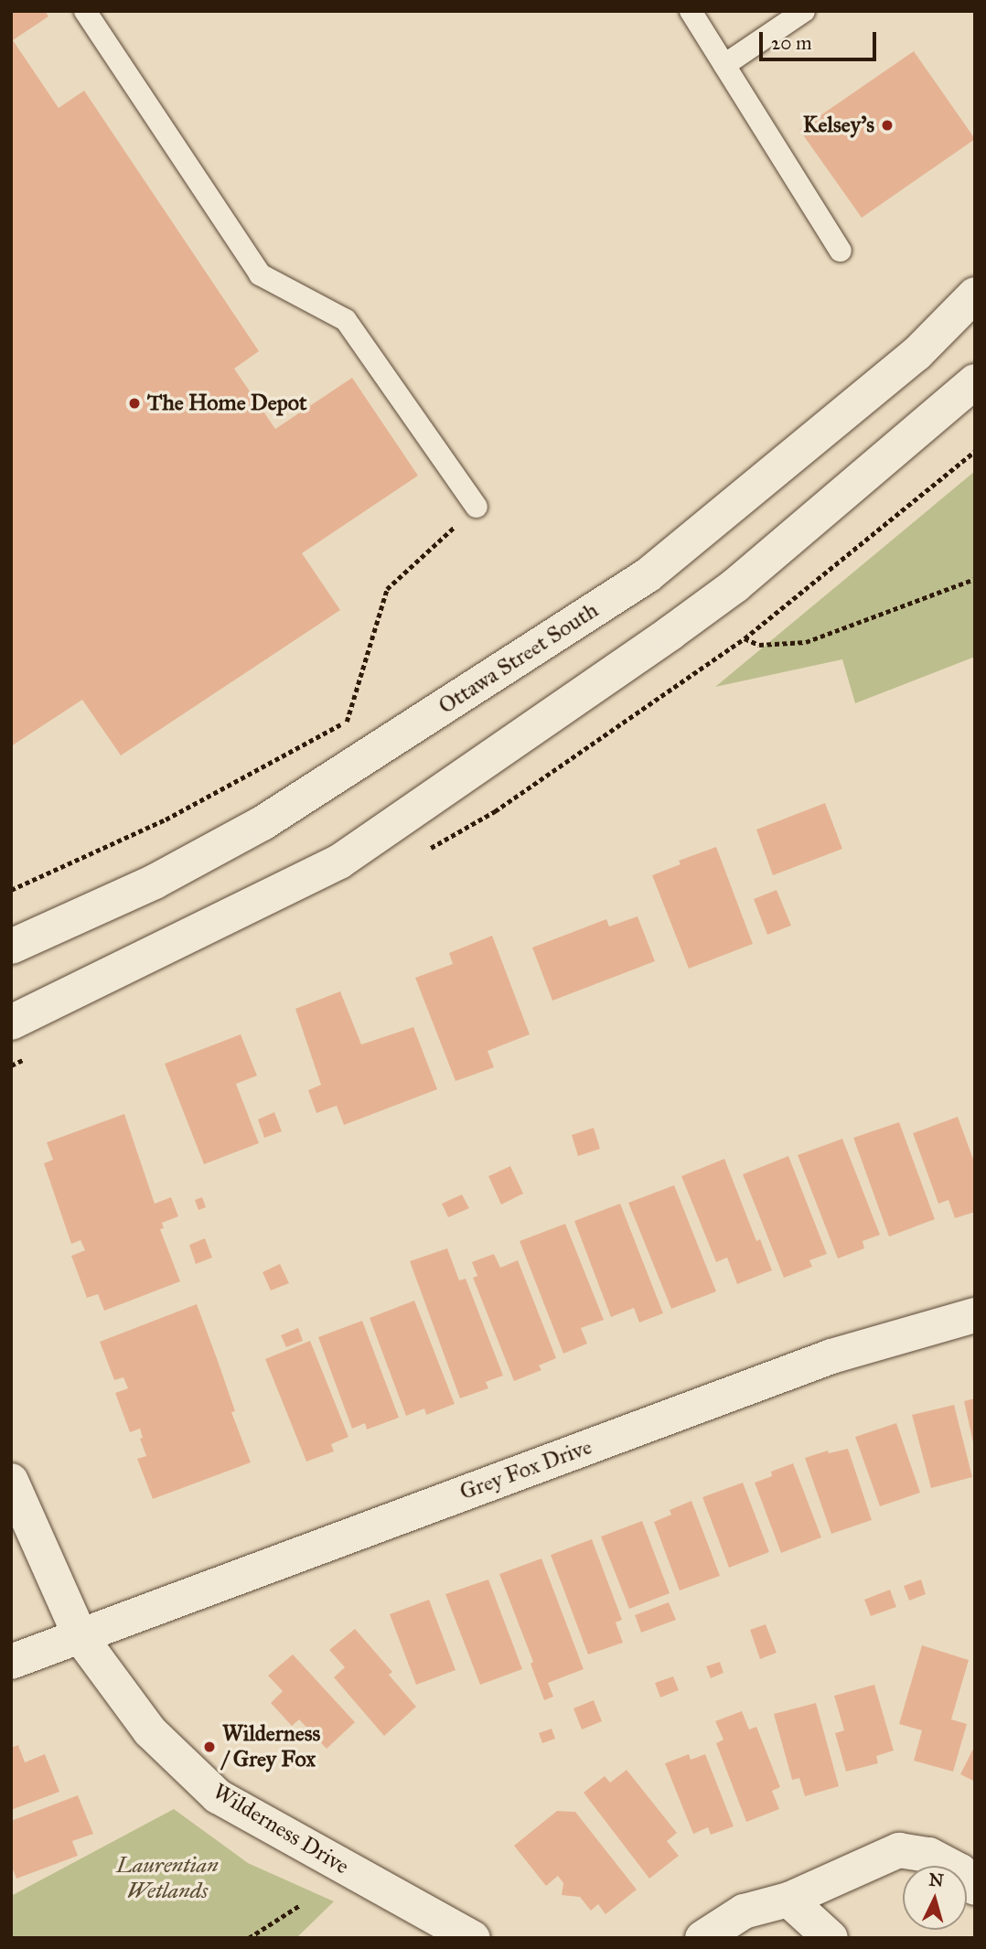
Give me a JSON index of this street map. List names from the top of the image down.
{
  "streets": {
    "main road": ["Ottawa Street South", "Grey Fox Drive", "Wilderness Drive"]
  },
  "crossings": [
    ["Grey Fox Drive", "Wilderness Drive"]
  ],
  "parks": ["Laurentian Wetlands"],
  "places": ["Kelsey's", "The Home Depot", "Wilderness / Grey Fox"],
  "scale_bar": "20 m",
  "north": "top"
}
